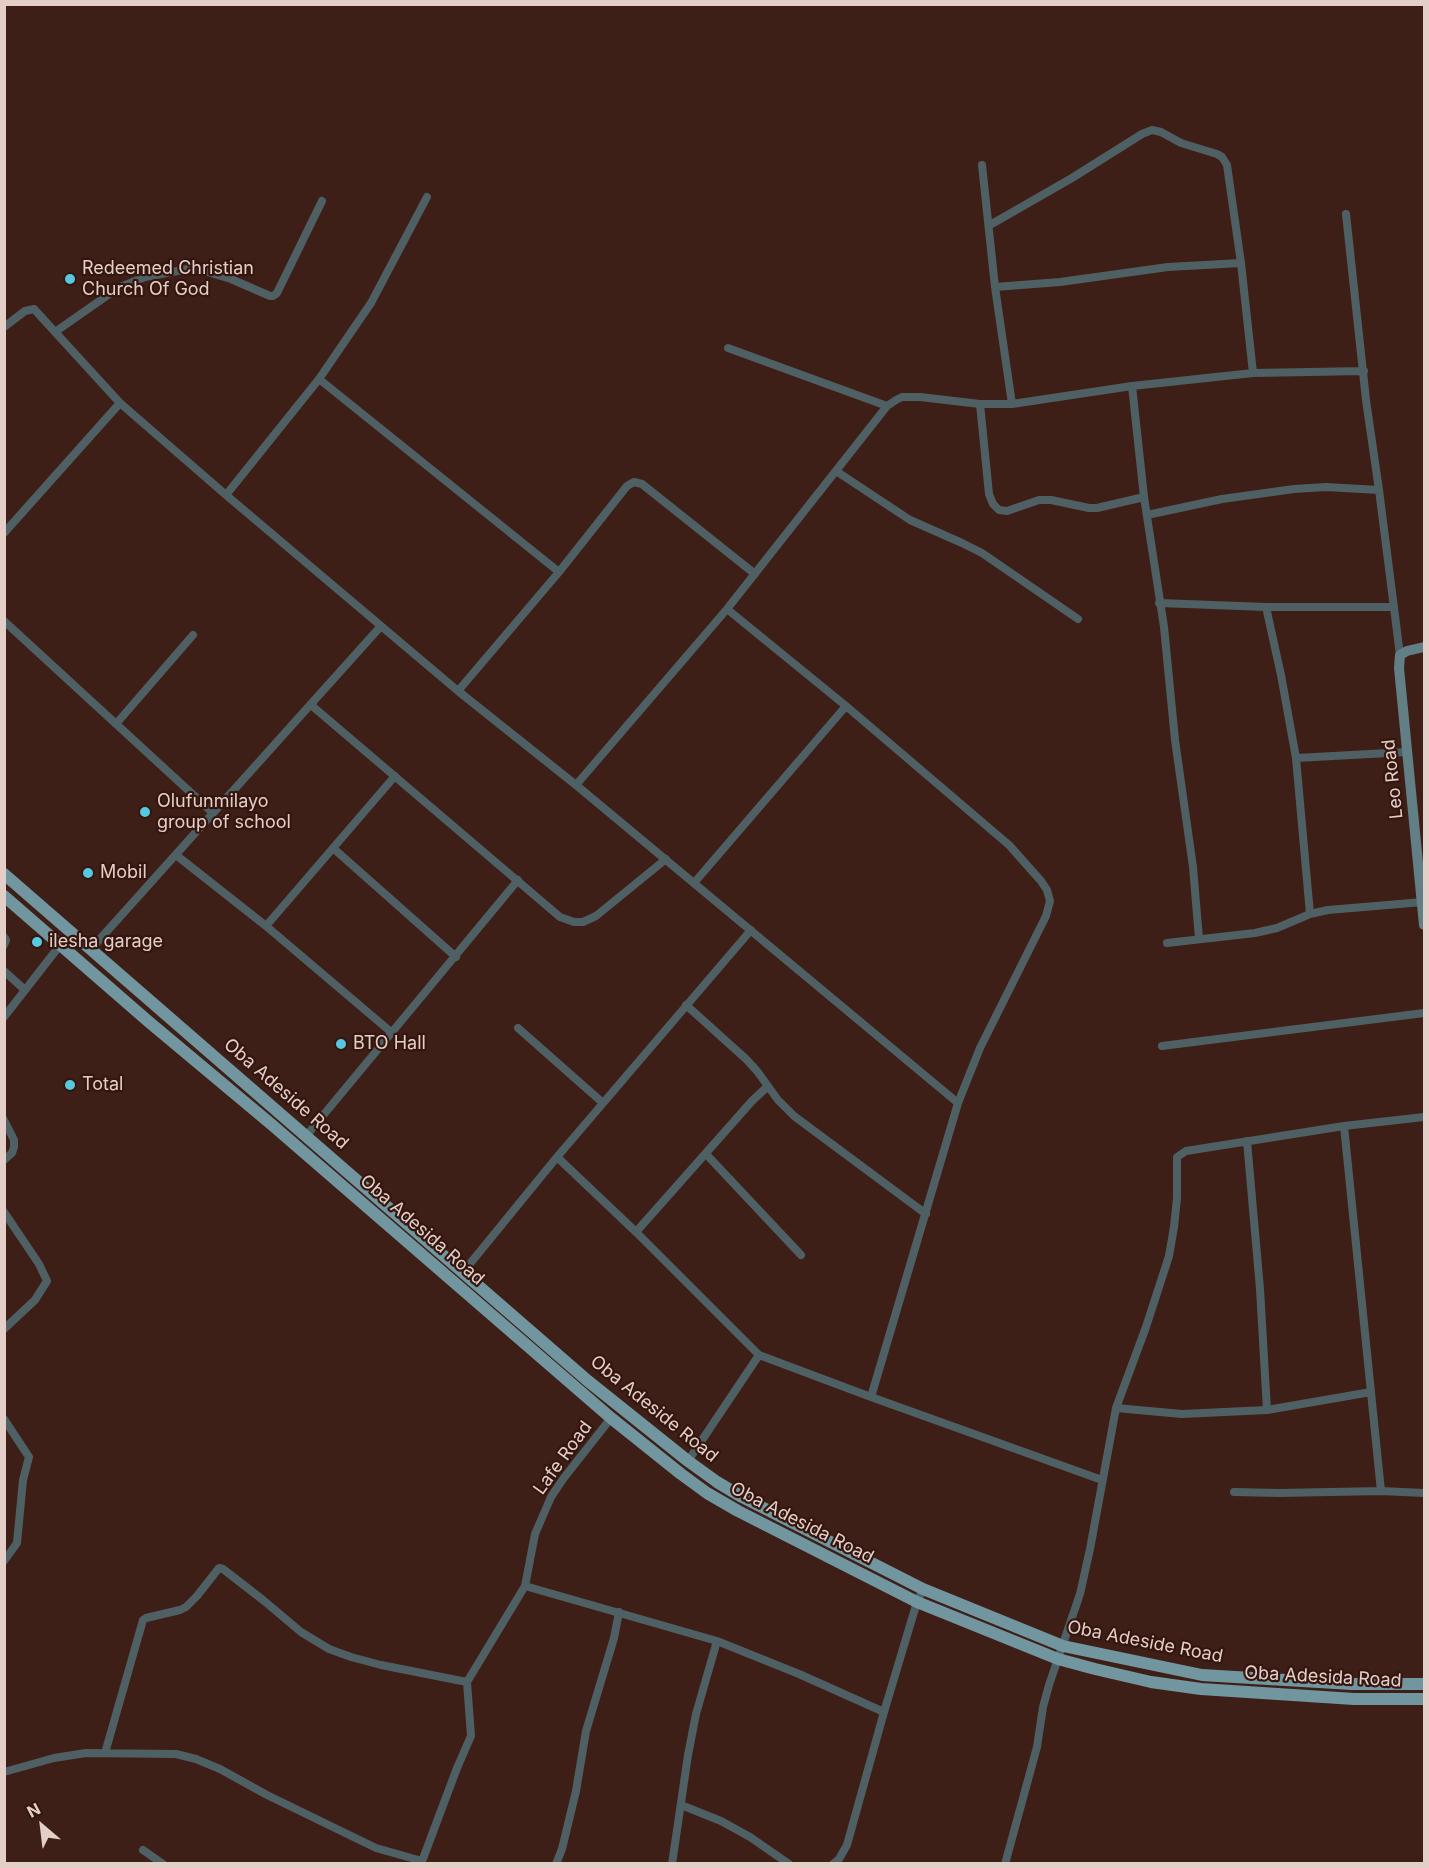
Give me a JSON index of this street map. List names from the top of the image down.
{
  "streets": {
    "main road": ["Oba Adeside Road", "Oba Adesida Road"],
    "street": ["Leo Road", "Lafe Road"]
  },
  "crossings": [
    ["Oba Adesida Road", "Lafe Road"]
  ],
  "places": [
    "Redeemed Christian Church Of God",
    "Olufunmilayo group of school",
    "Mobil",
    "ilesha garage",
    "BTO Hall",
    "Total"
  ],
  "north": "top left"
}
